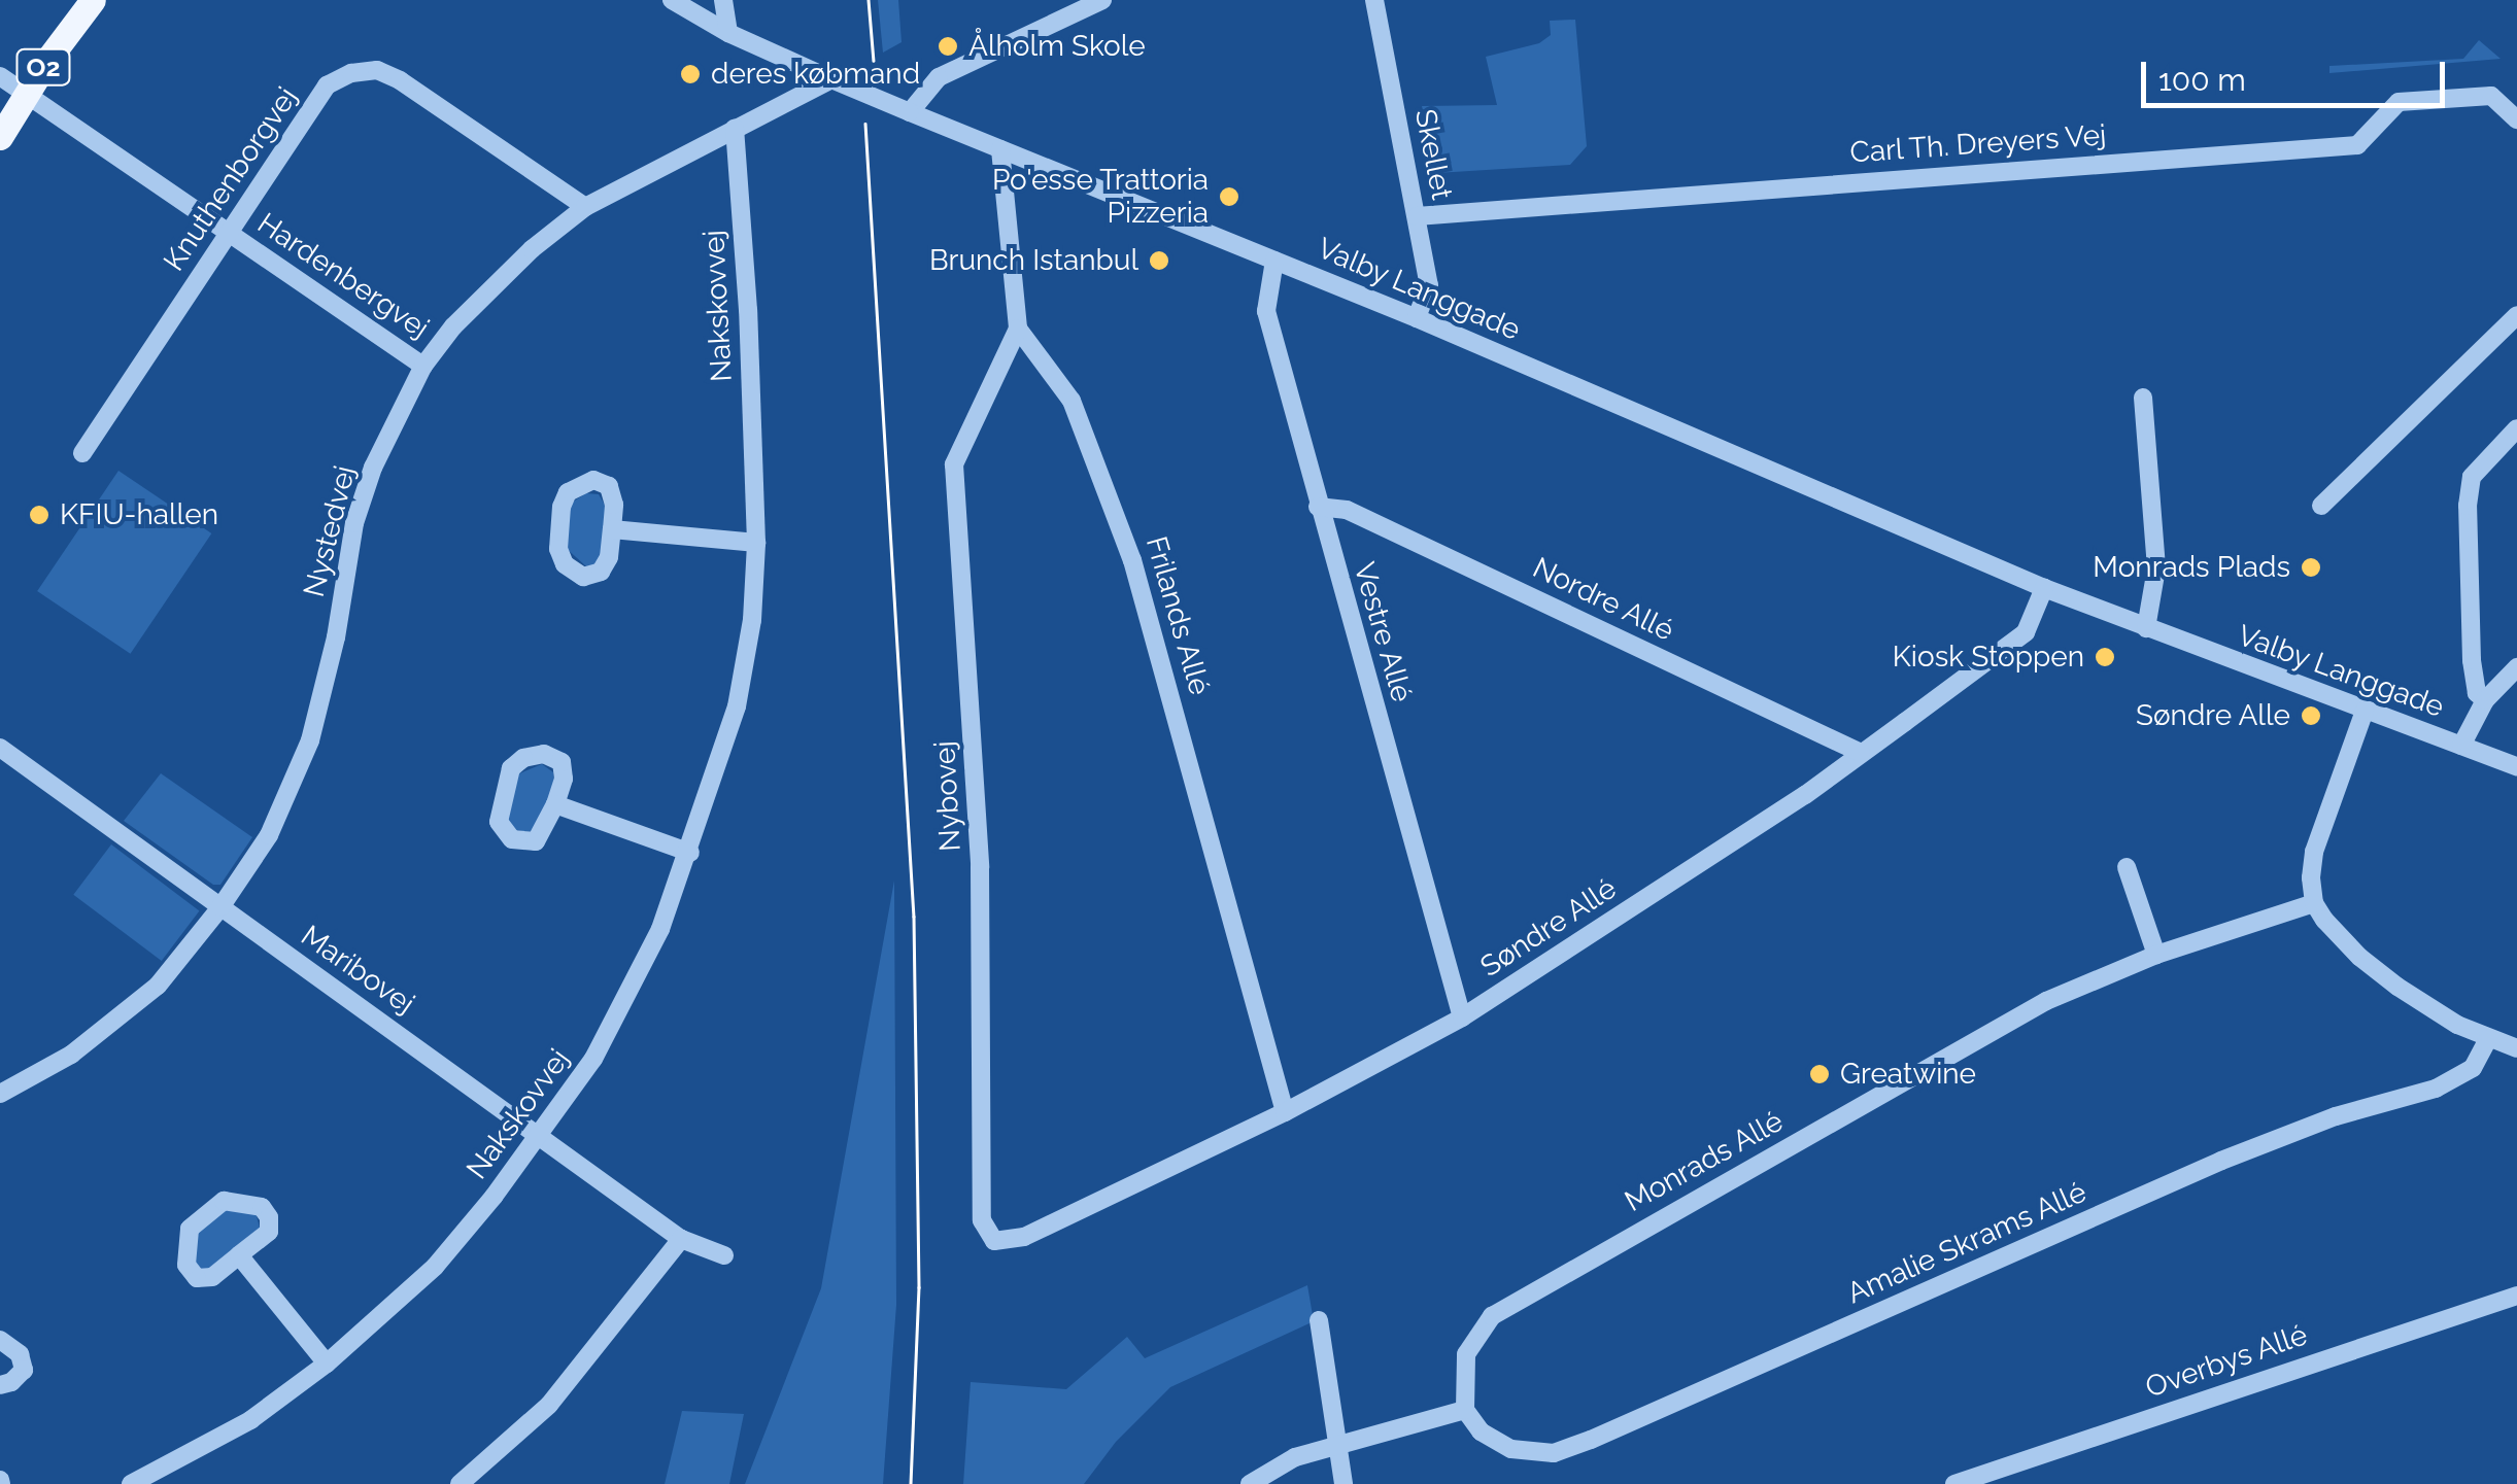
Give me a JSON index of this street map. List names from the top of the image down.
{
  "streets": {
    "main road": ["O2"],
    "street": [
      "Carl Th. Dreyers Vej",
      "Skellet",
      "Knuthenborgvej",
      "Hardenbergvej",
      "Valby Langgade",
      "Nakskovvej",
      "Nystedvej",
      "Nordre Allé",
      "Frilands Allé",
      "Vestre Allé",
      "Nybovej",
      "Søndre Allé",
      "Maribovej",
      "Monrads Allé",
      "Amalie Skrams Allé",
      "Overbys Allé"
    ]
  },
  "crossings": [
    ["O2", "Hardenbergvej"],
    ["Carl Th. Dreyers Vej", "Skellet"],
    ["Skellet", "Valby Langgade"],
    ["Knuthenborgvej", "Hardenbergvej"],
    ["Knuthenborgvej", "Nystedvej"],
    ["Hardenbergvej", "Nystedvej"],
    ["Valby Langgade", "Nystedvej"],
    ["Valby Langgade", "Vestre Allé"],
    ["Valby Langgade", "Søndre Allé"],
    ["Nakskovvej", "Nystedvej"],
    ["Nakskovvej", "Maribovej"],
    ["Nystedvej", "Maribovej"],
    ["Nordre Allé", "Vestre Allé"],
    ["Nordre Allé", "Søndre Allé"],
    ["Frilands Allé", "Nybovej"],
    ["Frilands Allé", "Søndre Allé"],
    ["Vestre Allé", "Søndre Allé"],
    ["Nybovej", "Søndre Allé"],
    ["Monrads Allé", "Amalie Skrams Allé"]
  ],
  "places": [
    "Ålholm Skole",
    "deres købmand",
    "Po'esse Trattoria Pizzeria",
    "Brunch Istanbul",
    "KFIU-hallen",
    "Monrads Plads",
    "Kiosk Stoppen",
    "Søndre Alle",
    "Greatwine"
  ],
  "scale_bar": "100 m"
}
